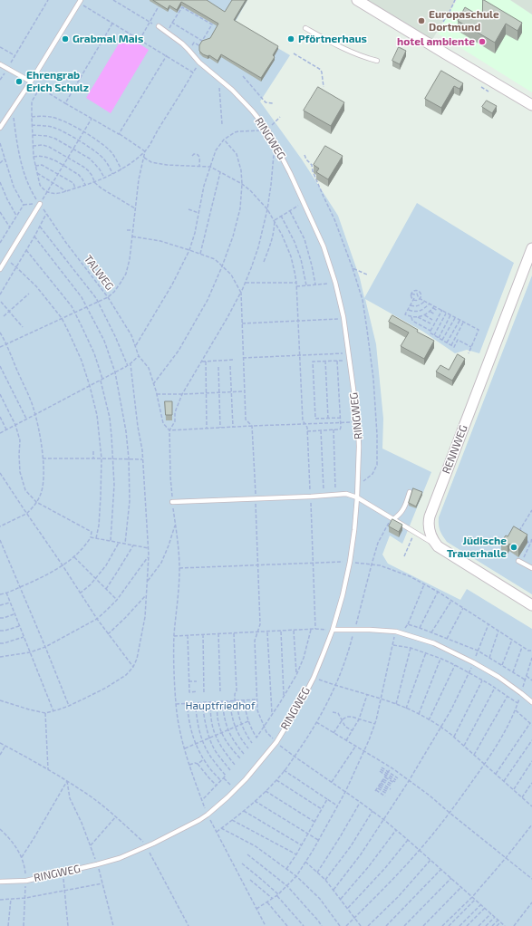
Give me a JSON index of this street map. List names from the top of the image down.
{
  "streets": {
    "street": ["RENNWEG"],
    "lane": ["RINGWEG"],
    "path": ["TALWEG"]
  },
  "parks": ["Hauptfriedhof"],
  "places": [
    "Europaschule Dortmund",
    "Grabmal Mais",
    "Pförtnerhaus",
    "hotel ambiente",
    "Ehrengrab Erich Schulz",
    "Jüdische Trauerhalle"
  ]
}
